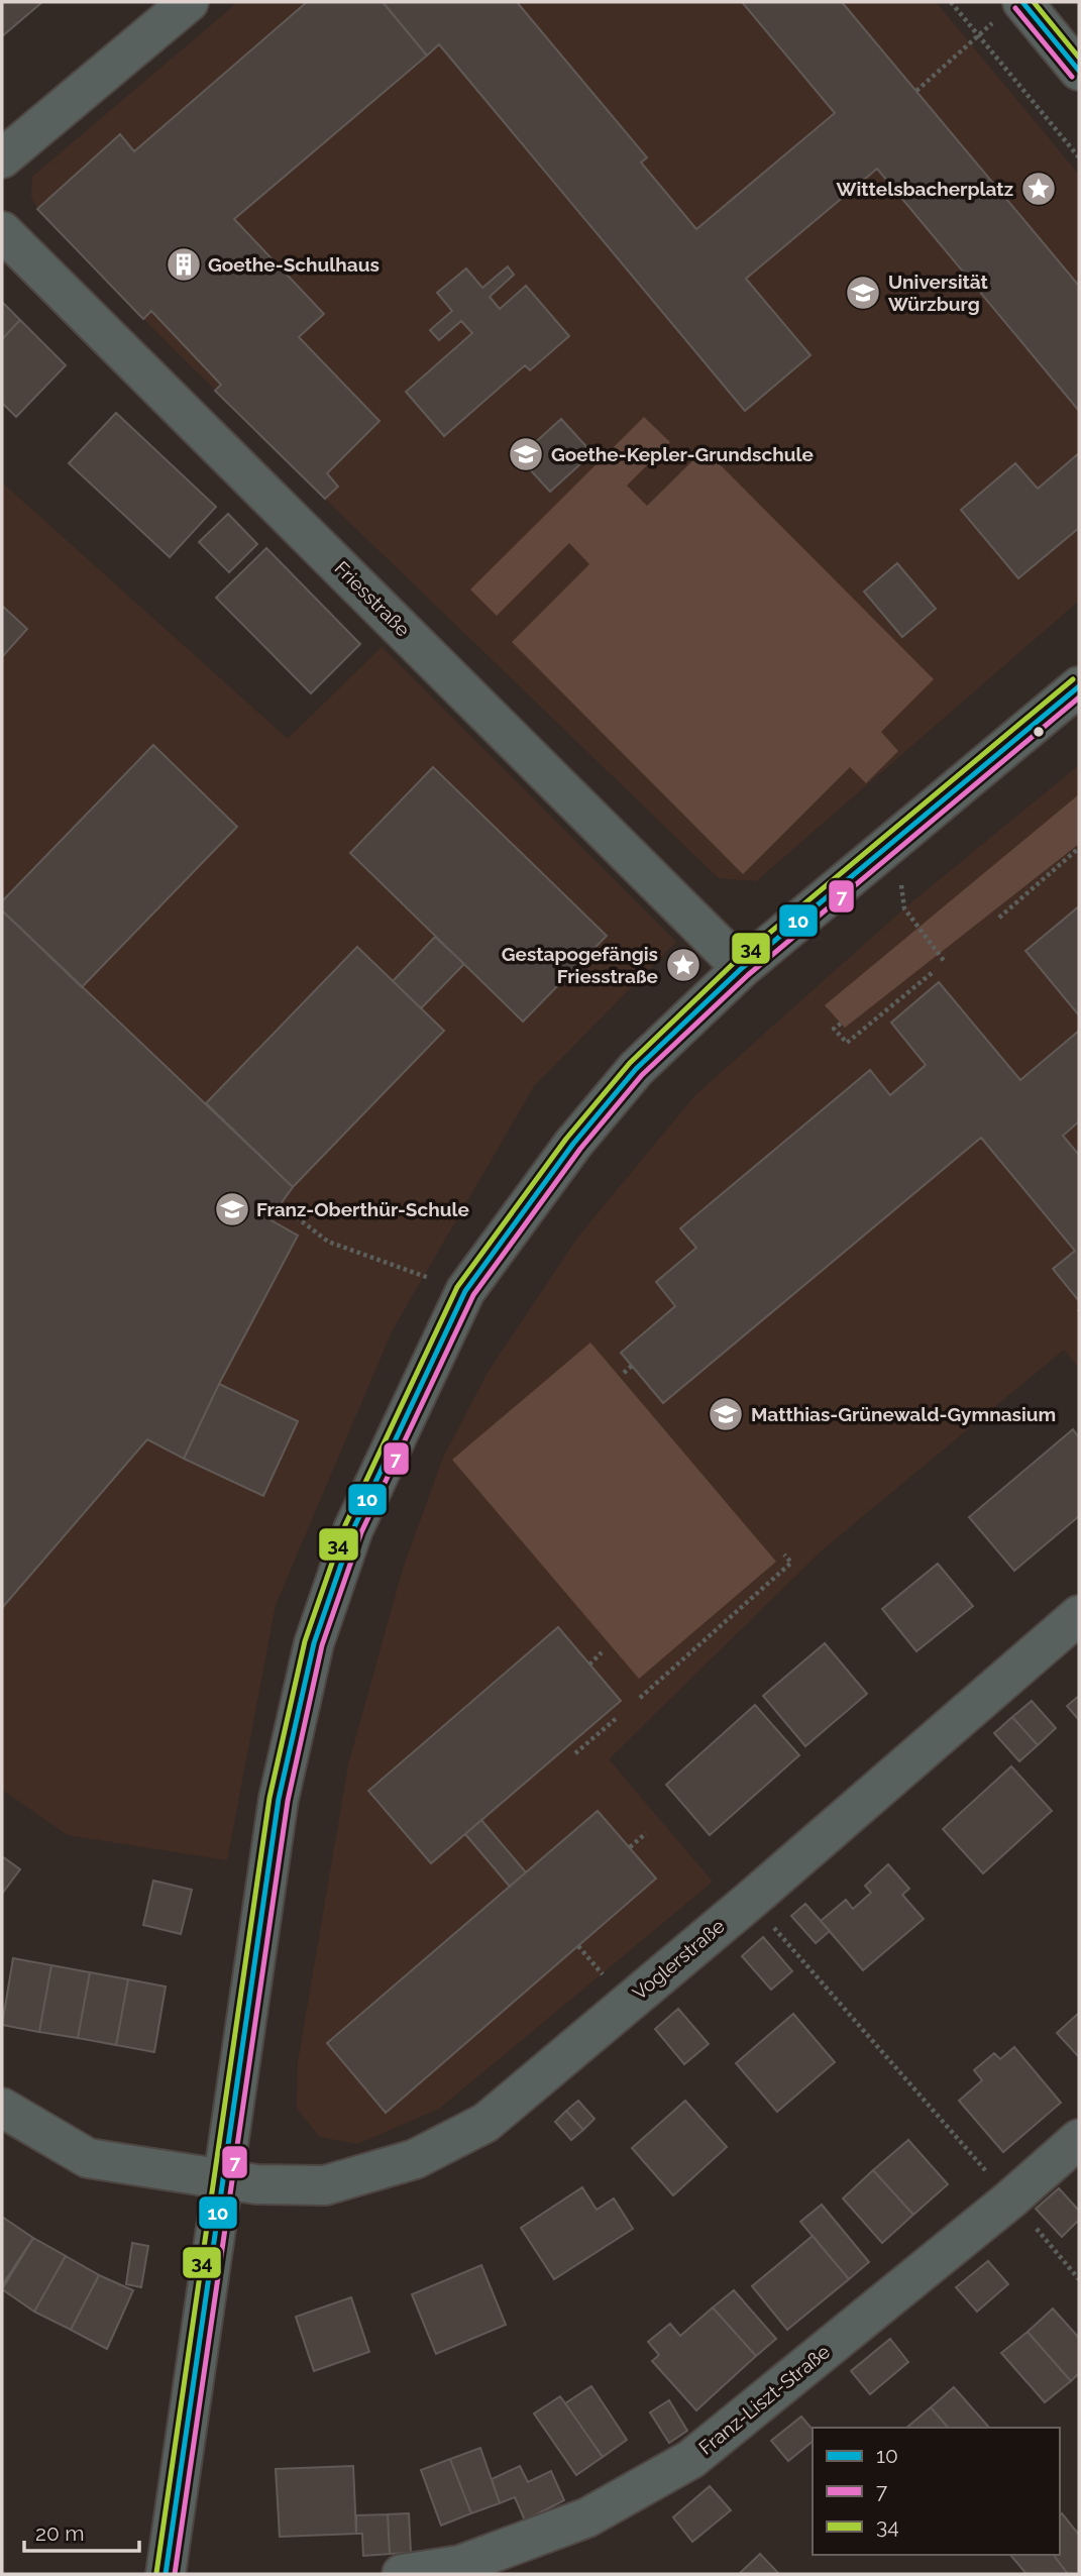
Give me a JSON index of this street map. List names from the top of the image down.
{
  "streets": {
    "street": ["Friesstraße", "Voglerstraße", "Franz-Liszt-Straße"]
  },
  "places": {
    "place": ["Wittelsbacherplatz", "Gestapogefängis Friesstraße"],
    "building": ["Goethe-Schulhaus"],
    "school or university": [
      "Universität Würzburg",
      "Goethe-Kepler-Grundschule",
      "Franz-Oberthür-Schule",
      "Matthias-Grünewald-Gymnasium"
    ]
  },
  "lines": ["transit line 10", "transit line 34", "transit line 7"],
  "legend": ["10", "7", "34"],
  "scale_bar": "20 m"
}
